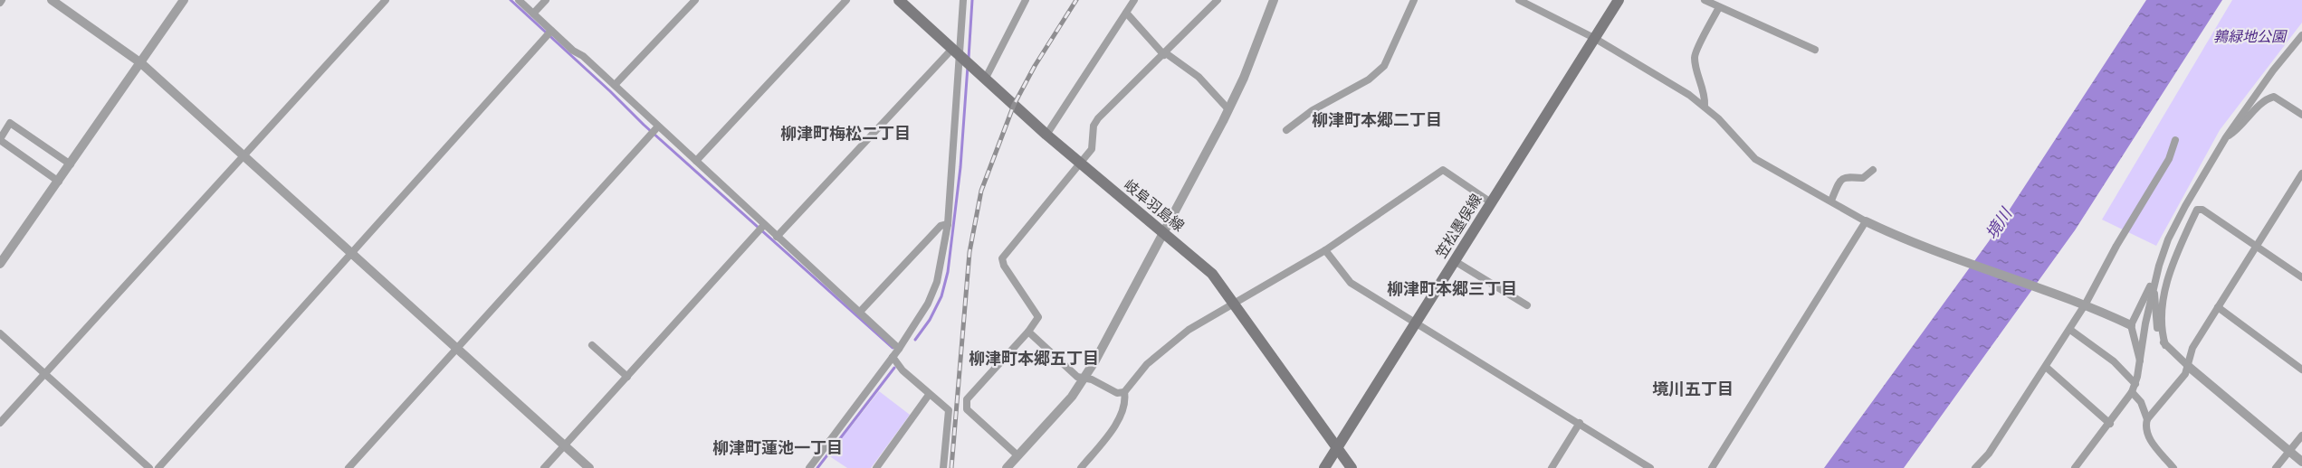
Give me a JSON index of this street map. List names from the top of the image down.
{
  "streets": {
    "main road": ["岐阜羽島線", "笠松墨俣線"]
  },
  "crossings": [
    ["岐阜羽島線", "笠松墨俣線"]
  ],
  "districts": [
    "柳津町本郷二丁目",
    "柳津町梅松二丁目",
    "柳津町本郷三丁目",
    "柳津町本郷五丁目",
    "境川五丁目",
    "柳津町蓮池一丁目"
  ],
  "water": ["境川"],
  "parks": ["鶉緑地公園"]
}
